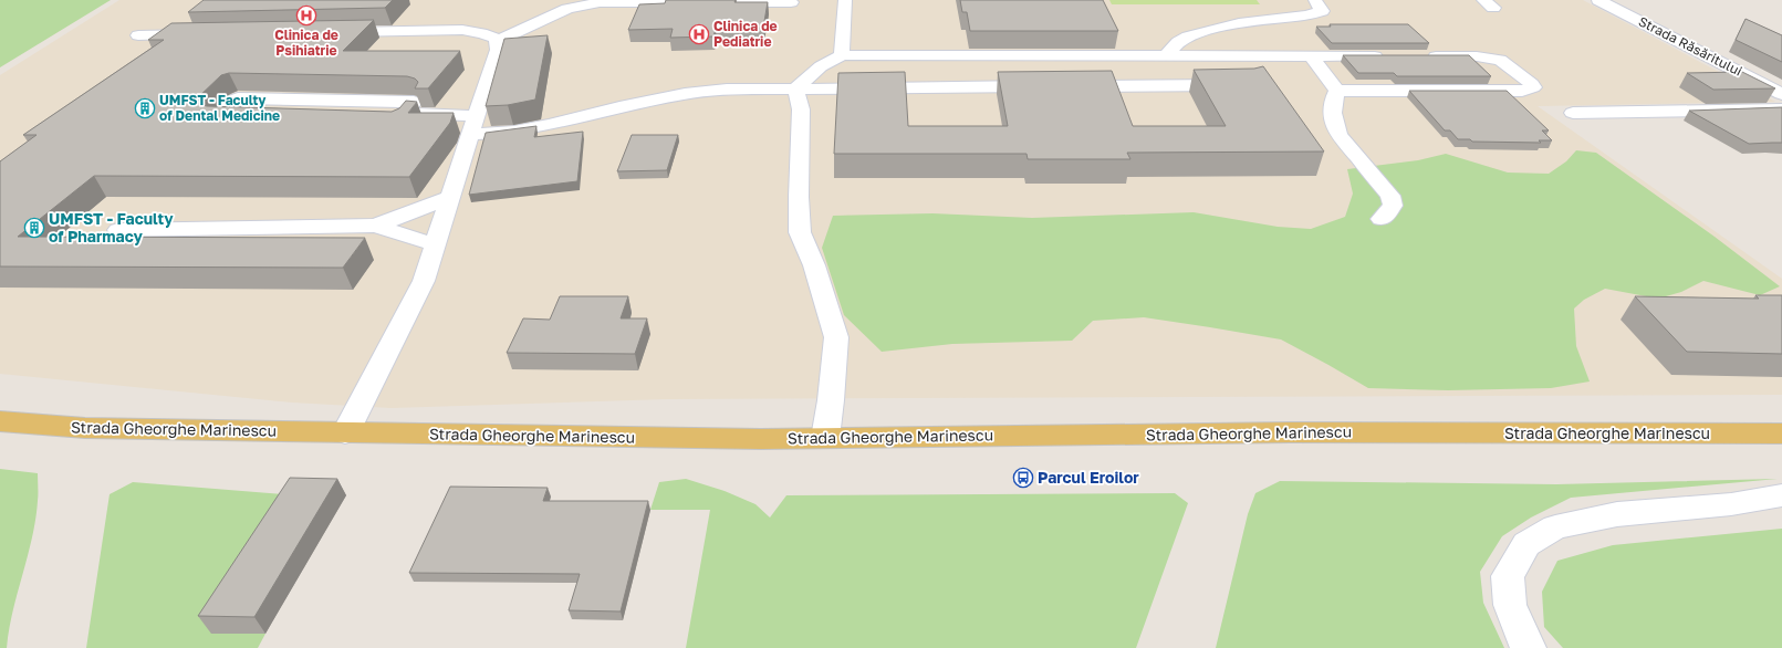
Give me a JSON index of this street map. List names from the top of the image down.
{
  "streets": {
    "main road": ["Strada Gheorghe Marinescu"],
    "street": ["Strada Răsăritului"]
  },
  "places": {
    "hospital": ["Clinica de Psihiatrie", "Clinica de Pediatrie"],
    "building": ["UMFST - Faculty of Dental Medicine", "UMFST - Faculty of Pharmacy"],
    "bus stop": ["Parcul Eroilor"]
  }
}
